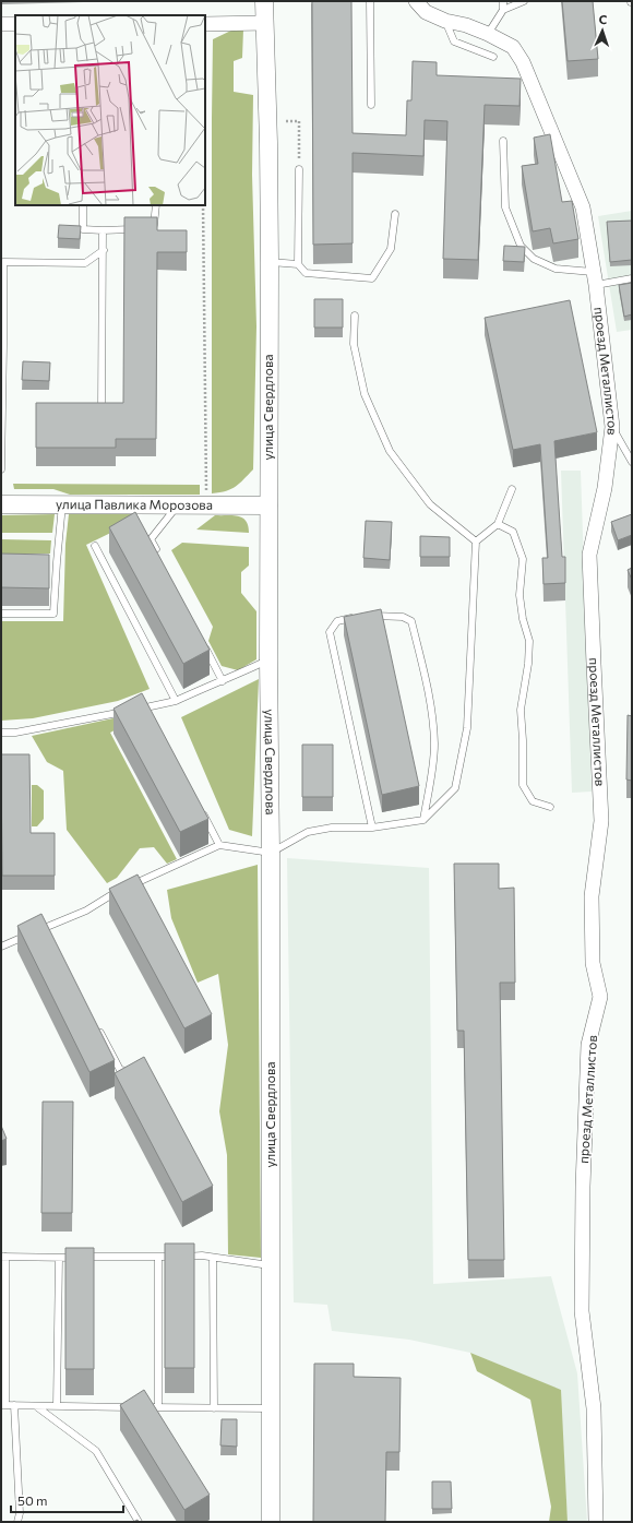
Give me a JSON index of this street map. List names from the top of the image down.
{
  "streets": {
    "street": ["проезд Металлистов", "улица Свердлова", "улица Павлика Морозова"]
  },
  "crossings": [
    ["улица Свердлова", "улица Павлика Морозова"]
  ],
  "scale_bar": "50 m",
  "north": "top"
}
